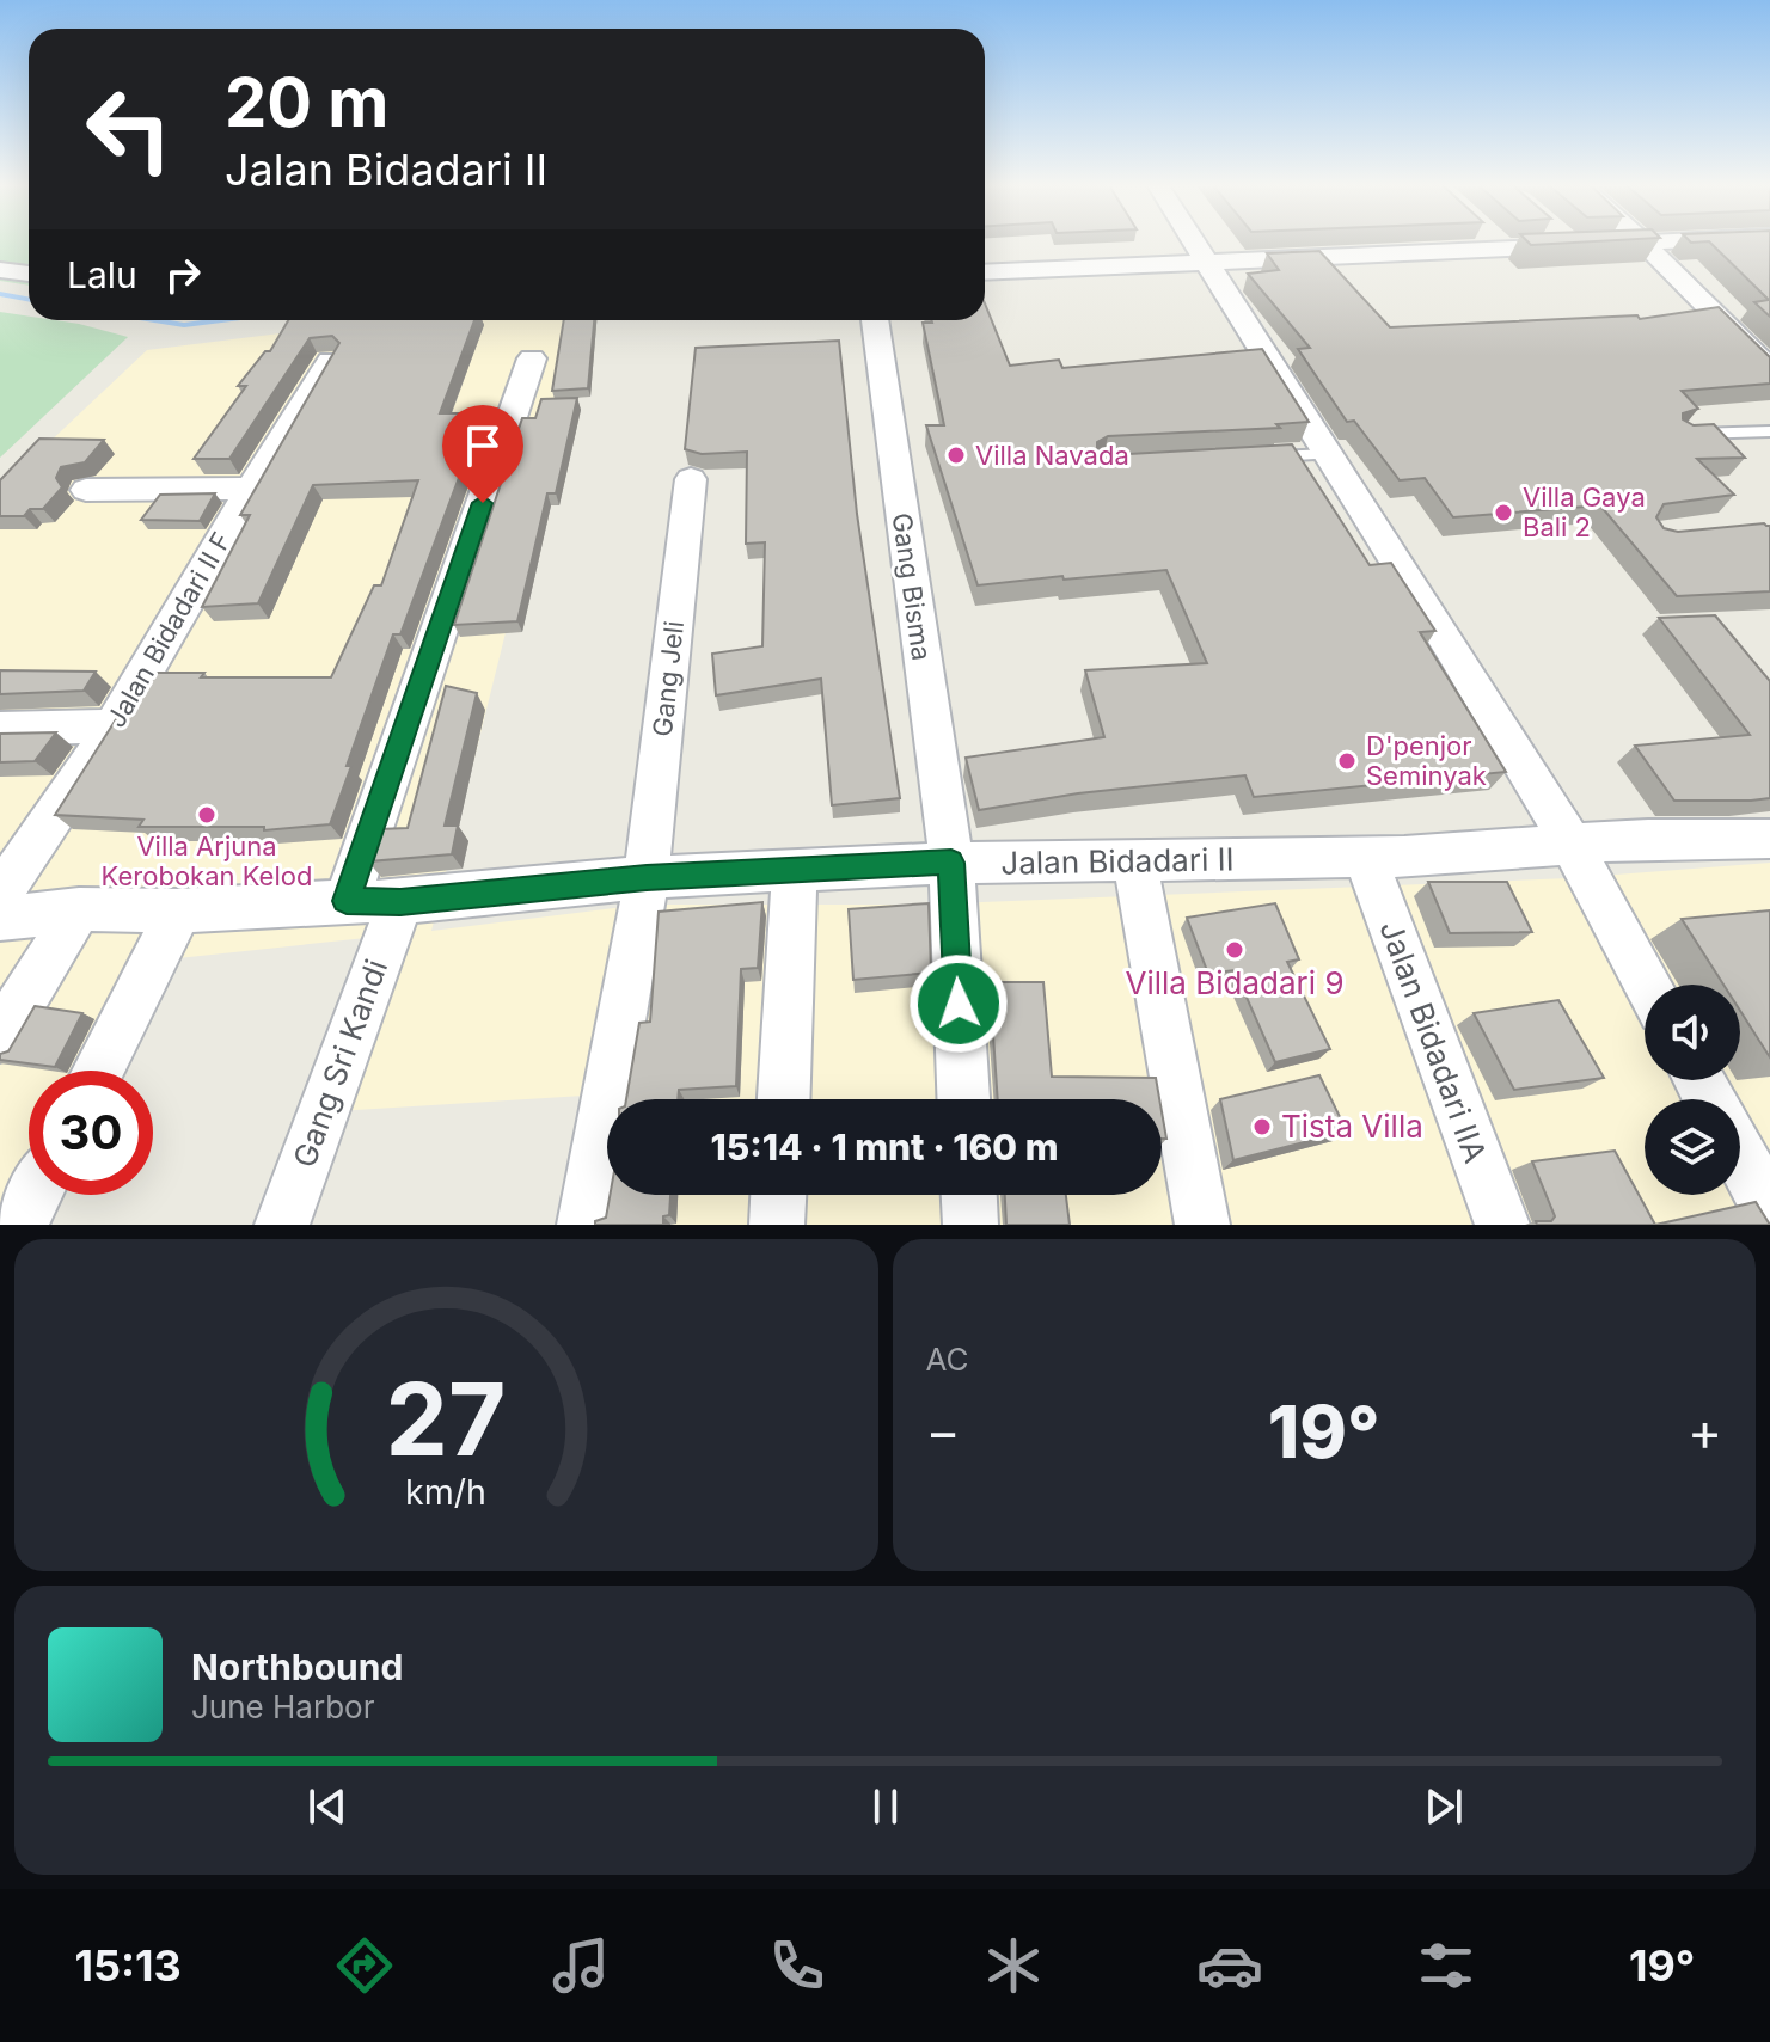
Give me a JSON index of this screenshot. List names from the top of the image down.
{
  "streets": {
    "street": [
      "Gang Bisma",
      "Jalan Bidadari II F",
      "Gang Jeli",
      "Jalan Bidadari II",
      "Jalan Bidadari IIA",
      "Gang Sri Kandi"
    ]
  },
  "crossings": [
    ["Gang Bisma", "Jalan Bidadari II"],
    ["Gang Jeli", "Jalan Bidadari II"],
    ["Jalan Bidadari II", "Jalan Bidadari IIA"],
    ["Jalan Bidadari II", "Gang Sri Kandi"]
  ],
  "places": [
    "Villa Navada",
    "Villa Gaya Bali 2",
    "D'penjor Seminyak",
    "Villa Arjuna Kerobokan Kelod",
    "Villa Bidadari 9",
    "Tista Villa"
  ],
  "page": {
    "turn": ["20 m", "Jalan Bidadari II"],
    "then": "Lalu",
    "limit": "30",
    "trip": "15:14 · 1 mnt · 160 m",
    "tile": "AC",
    "heat": ["−", "19°", "+"],
    "song": ["Northbound", "June Harbor"],
    "tabs": ["15:13", "19°"],
    "gauge": ["27", "km/h"]
  }
}
